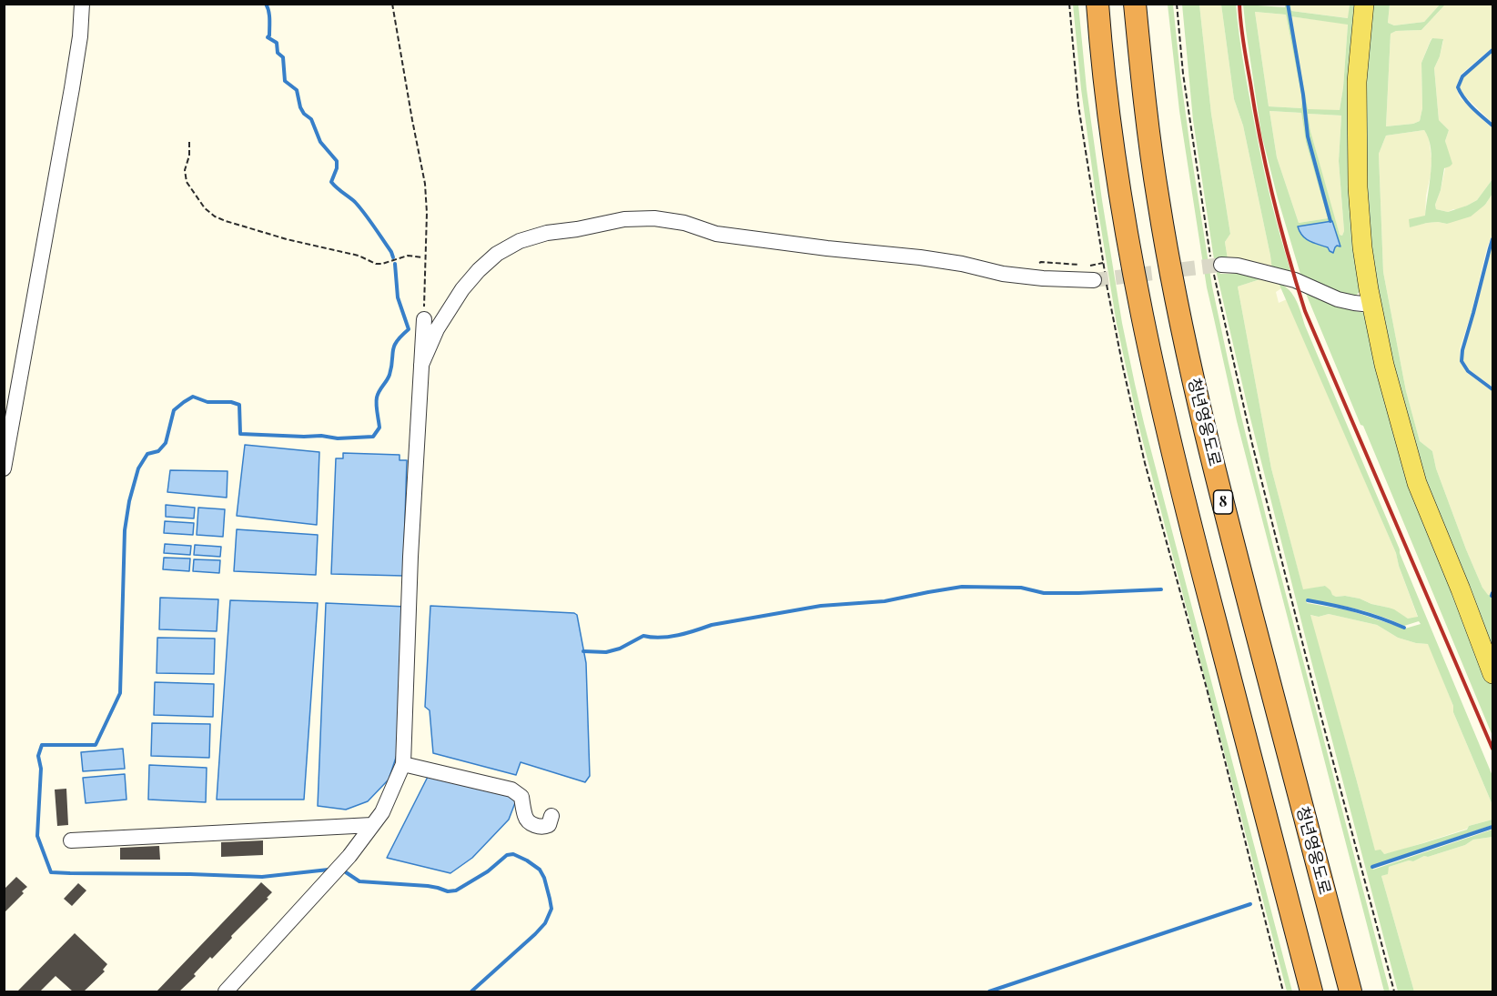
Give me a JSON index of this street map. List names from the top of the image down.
{
  "streets": {
    "highway": ["청년영웅도로", "8"]
  }
}
